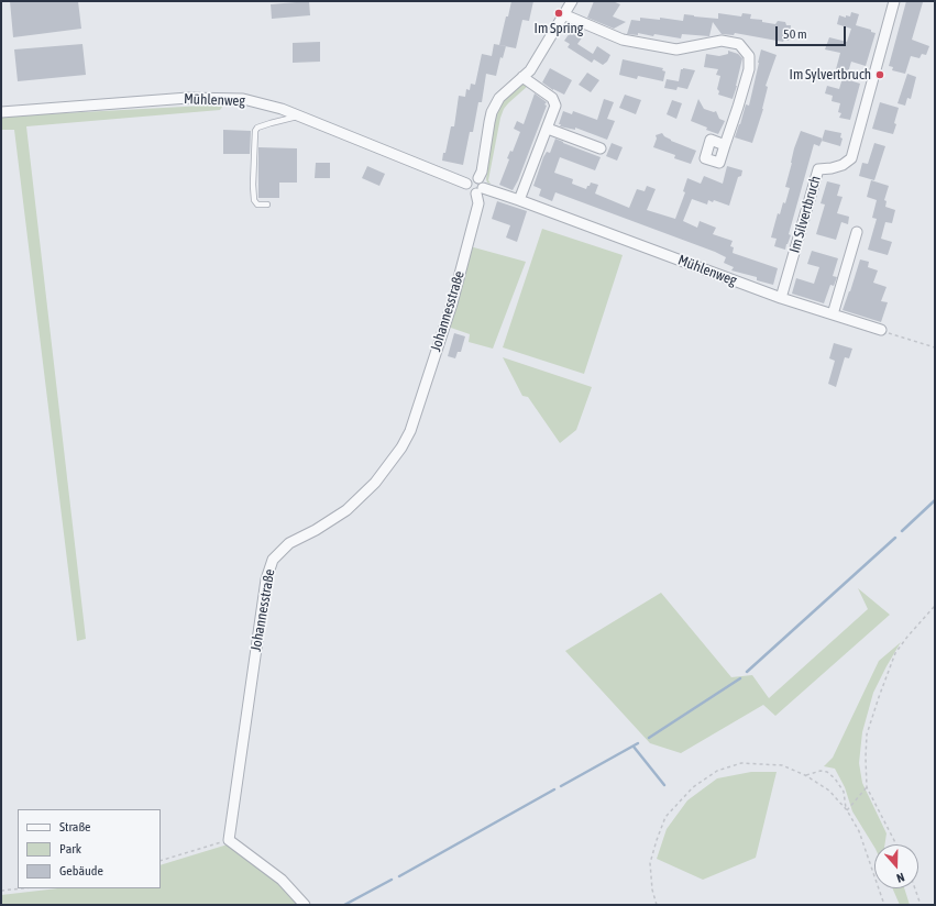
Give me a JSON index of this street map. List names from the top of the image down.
{
  "streets": {
    "street": ["Mühlenweg", "Im Silvertbruch", "Johannesstraße"]
  },
  "crossings": [
    ["Mühlenweg", "Im Silvertbruch"],
    ["Mühlenweg", "Johannesstraße"]
  ],
  "places": ["Im Spring", "Im Sylvertbruch"],
  "legend": ["Straße", "Park", "Gebäude"],
  "scale_bar": "50 m",
  "north": "bottom"
}
